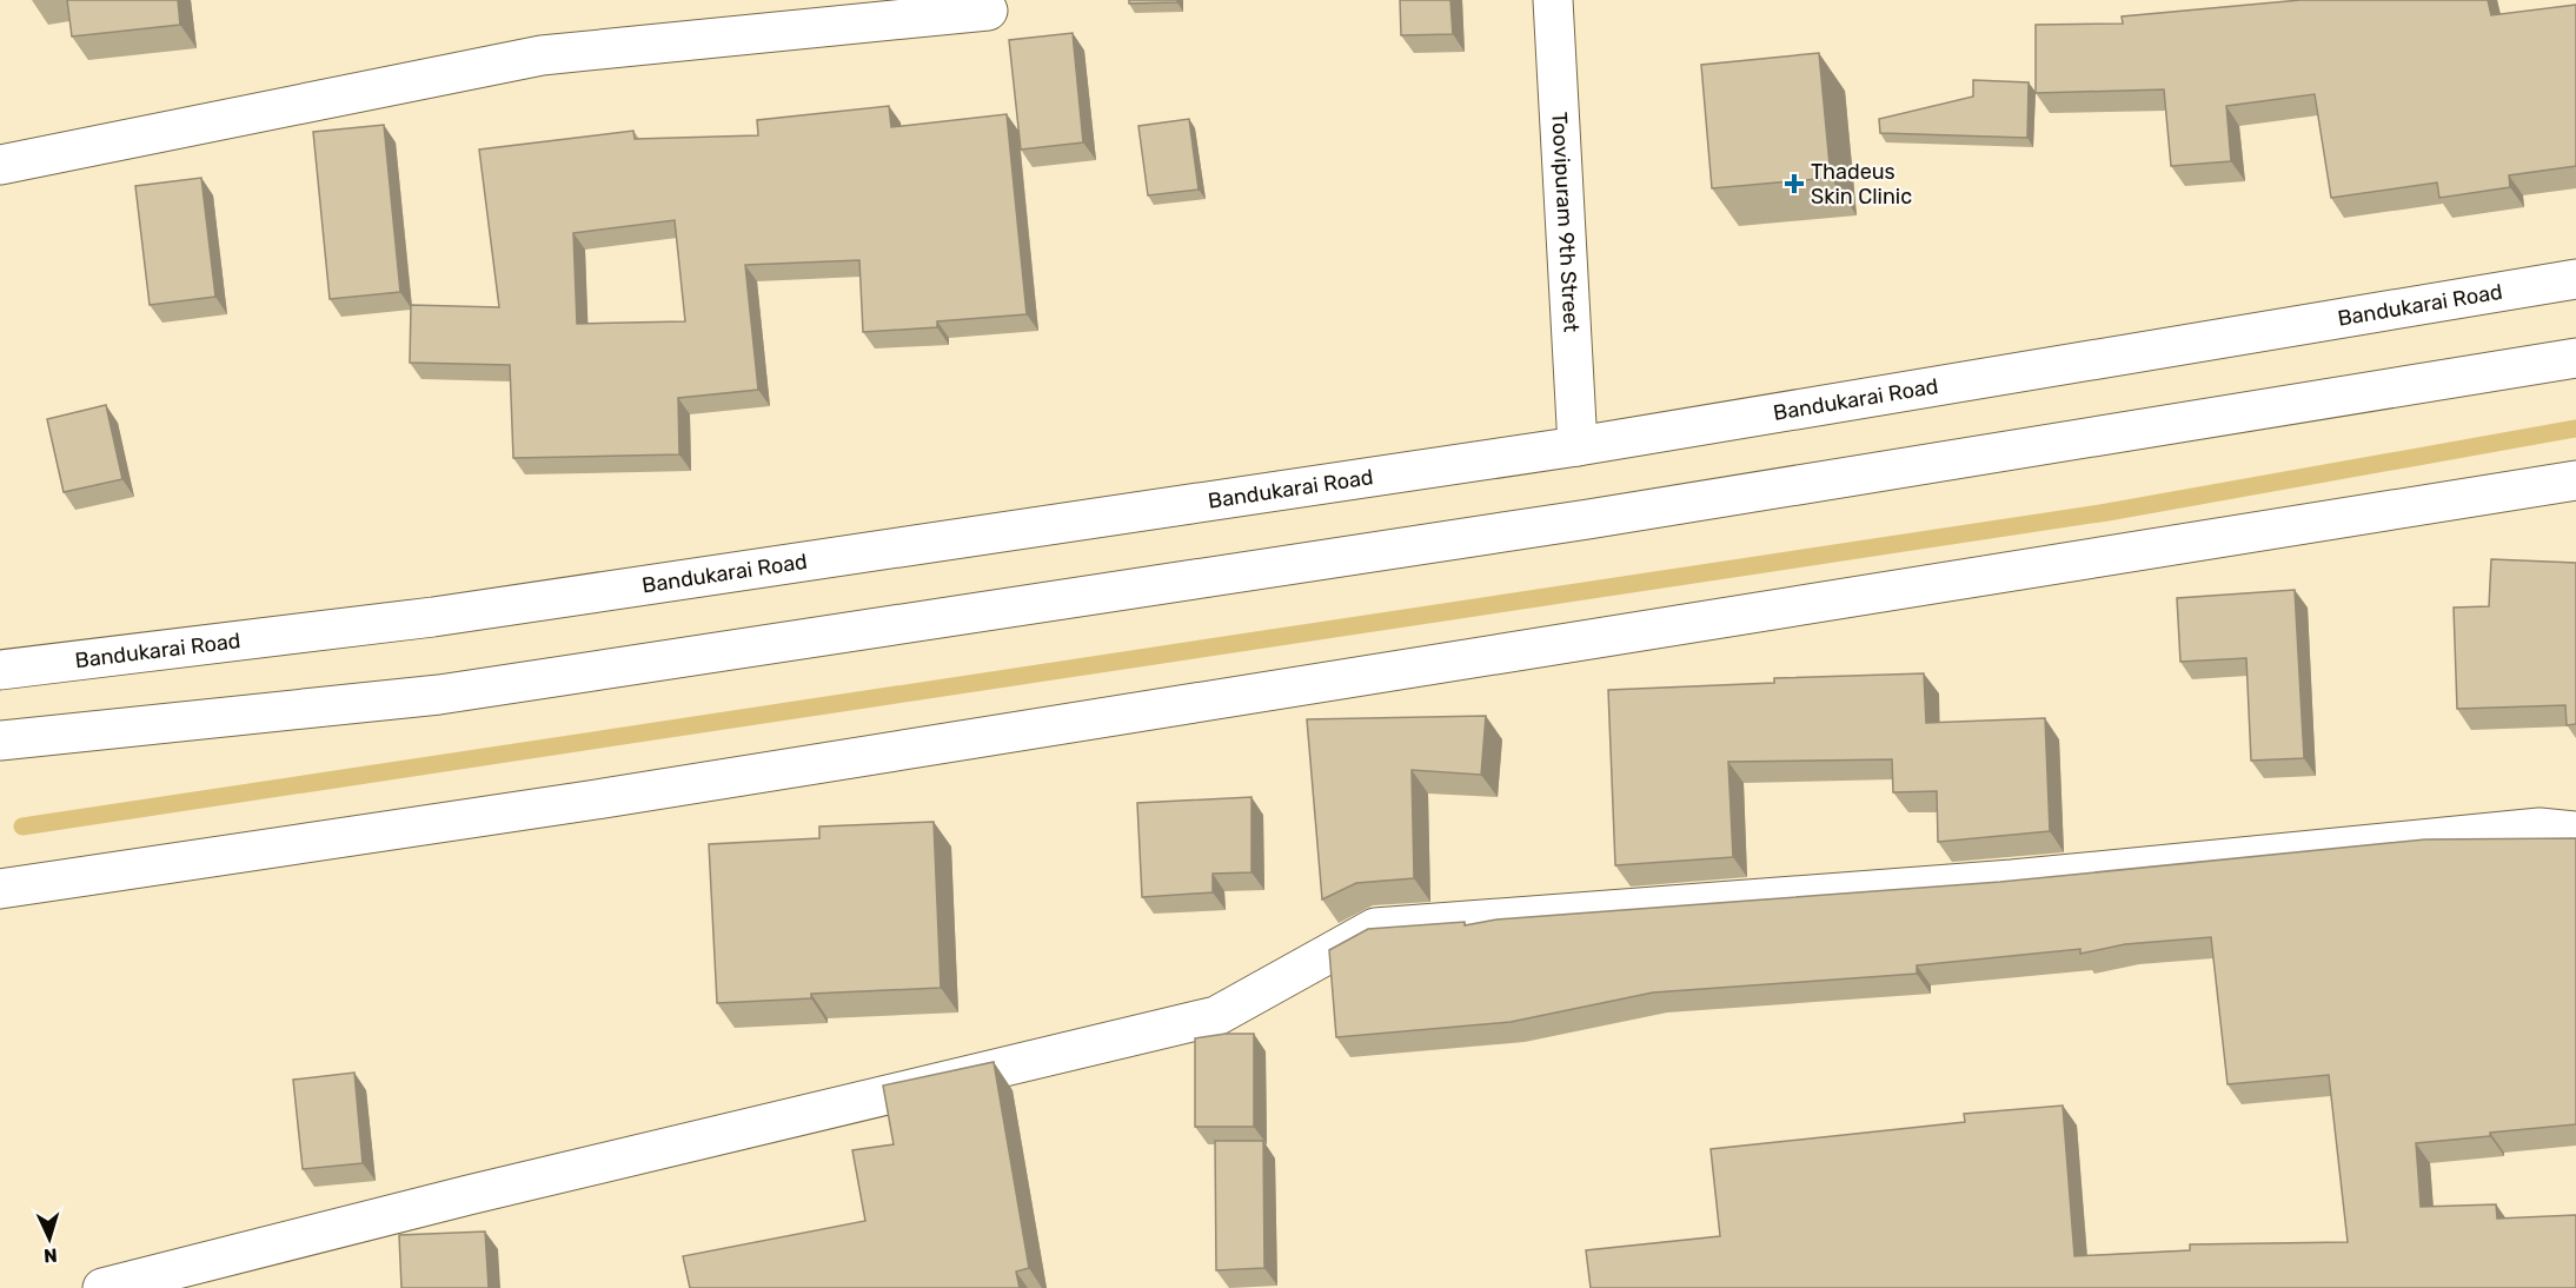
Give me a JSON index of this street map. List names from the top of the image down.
{
  "streets": {
    "street": ["Toovipuram 9th Street", "Bandukarai Road"]
  },
  "crossings": [
    ["Toovipuram 9th Street", "Bandukarai Road"]
  ],
  "places": {
    "health": ["Thadeus Skin Clinic"]
  },
  "north": "bottom"
}
